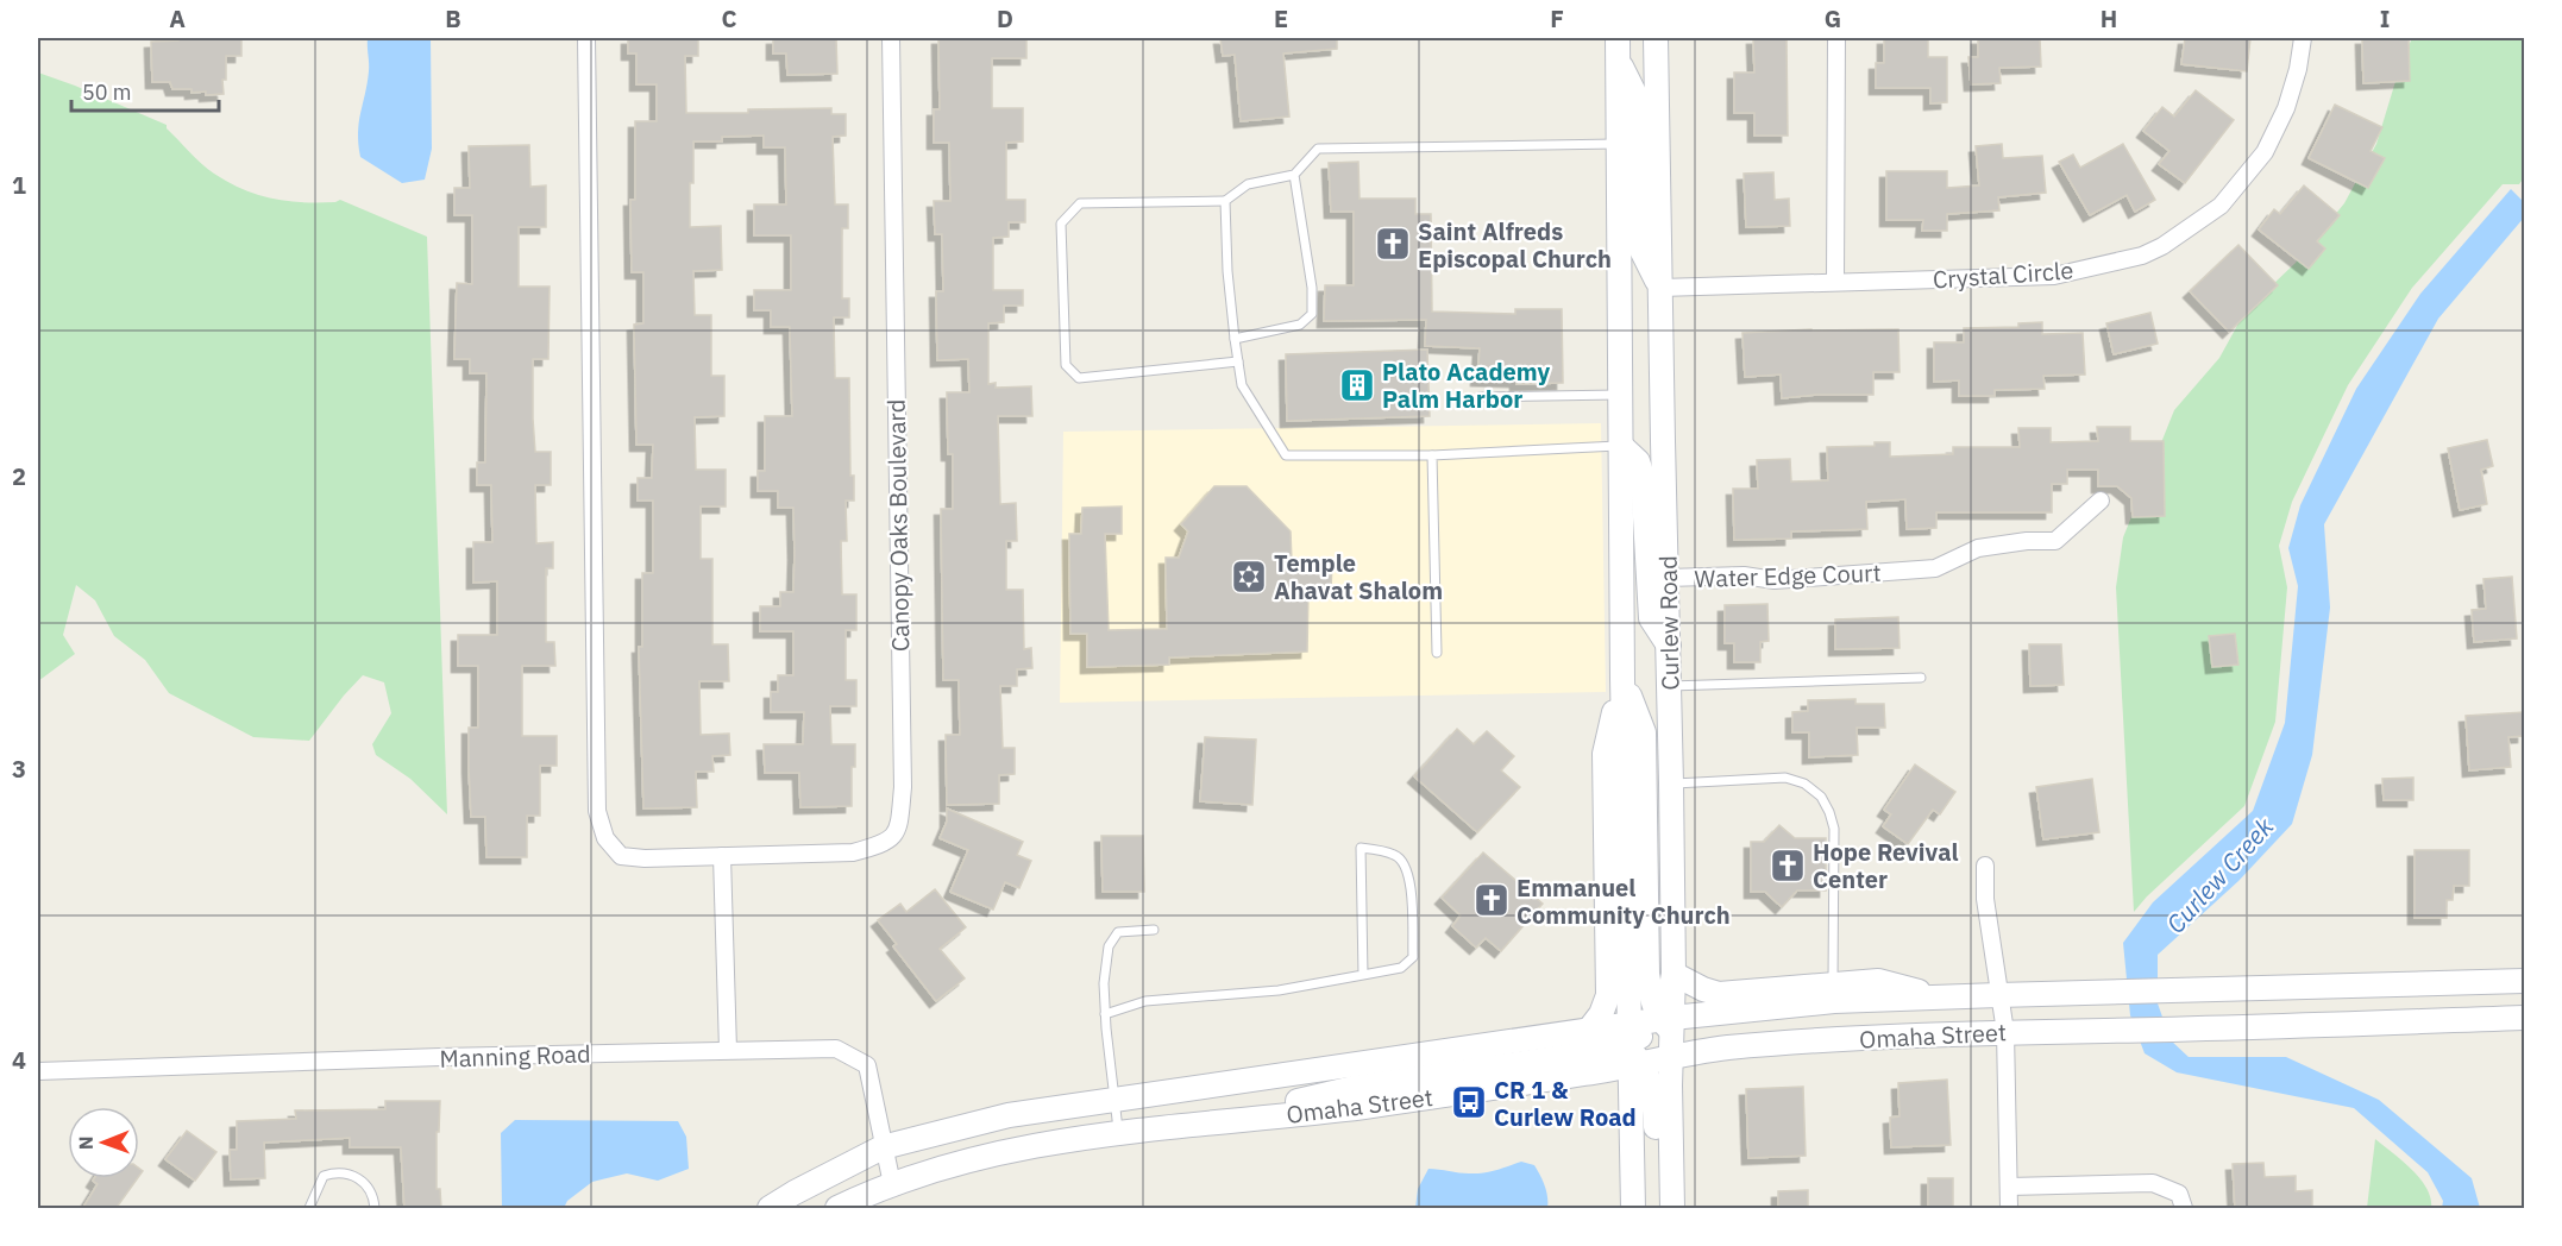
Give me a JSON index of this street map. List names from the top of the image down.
{
  "streets": {
    "main road": ["Curlew Road", "Omaha Street"],
    "street": [
      "Crystal Circle",
      "Canopy Oaks Boulevard",
      "Water Edge Court",
      "Manning Road"
    ]
  },
  "crossings": [
    ["Crystal Circle", "Curlew Road"],
    ["Water Edge Court", "Curlew Road"],
    ["Curlew Road", "Omaha Street"],
    ["Omaha Street", "Manning Road"]
  ],
  "water": ["Curlew Creek"],
  "places": {
    "church": ["Saint Alfreds Episcopal Church", "Hope Revival Center", "Emmanuel Community Church"],
    "building": ["Plato Academy Palm Harbor"],
    "synagogue": ["Temple Ahavat Shalom"],
    "bus stop": ["CR 1 & Curlew Road"]
  },
  "scale_bar": "50 m",
  "north": "left",
  "grid": {
    "columns": [
      "A",
      "B",
      "C",
      "D",
      "E",
      "F",
      "G",
      "H",
      "I"
    ],
    "rows": [
      "1",
      "2",
      "3",
      "4"
    ]
  }
}
